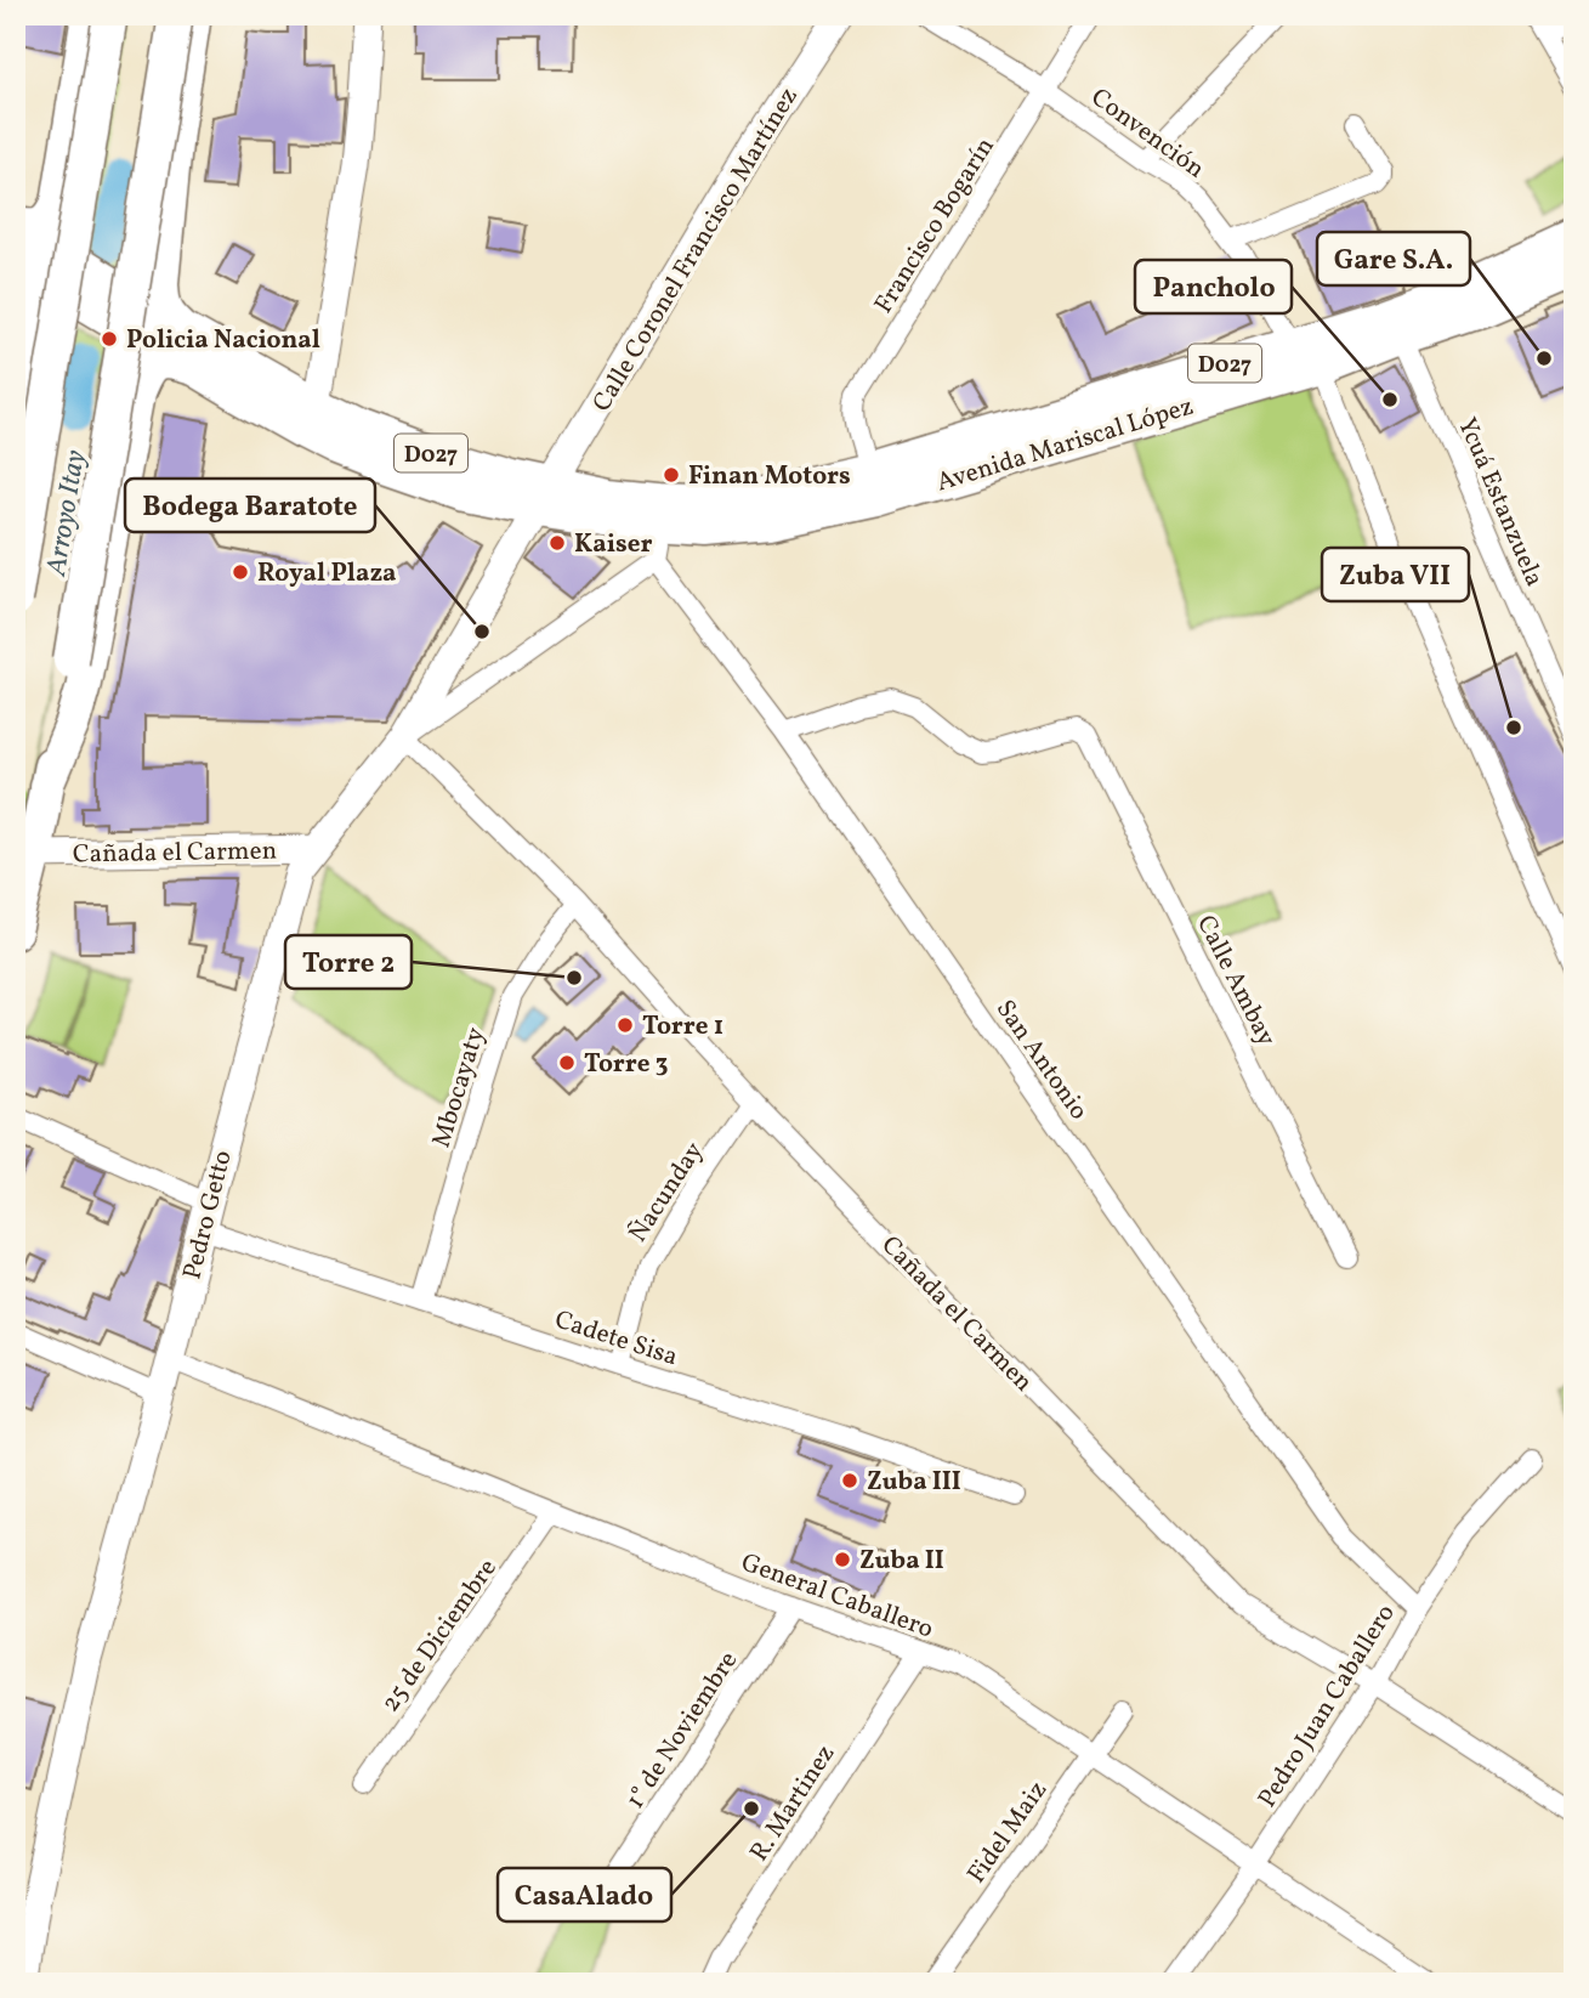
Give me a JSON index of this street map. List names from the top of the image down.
{
  "streets": {
    "highway": ["D027", "Avenida Mariscal López"],
    "street": [
      "Convención",
      "Francisco Bogarín",
      "Calle Coronel Francisco Martínez",
      "Ycuá Estanzuela",
      "Cañada el Carmen",
      "Calle Ambay",
      "San Antonio",
      "Mbocayaty",
      "Ñacunday",
      "Pedro Getto",
      "Cadete Sisa",
      "General Caballero",
      "25 de Diciembre",
      "Pedro Juan Caballero",
      "1° de Noviembre",
      "R. Martinez",
      "Fidel Maiz"
    ]
  },
  "crossings": [
    ["Convención", "Francisco Bogarín"],
    ["Convención", "Avenida Mariscal López"],
    ["Francisco Bogarín", "Avenida Mariscal López"],
    ["Calle Coronel Francisco Martínez", "D027"],
    ["Calle Coronel Francisco Martínez", "Avenida Mariscal López"],
    ["Calle Coronel Francisco Martínez", "Pedro Getto"],
    ["D027", "Avenida Mariscal López"],
    ["D027", "Pedro Getto"],
    ["Avenida Mariscal López", "Ycuá Estanzuela"],
    ["Avenida Mariscal López", "Pedro Getto"],
    ["Cañada el Carmen", "Mbocayaty"],
    ["Cañada el Carmen", "Ñacunday"],
    ["Cañada el Carmen", "Pedro Getto"],
    ["Cañada el Carmen", "Pedro Juan Caballero"],
    ["Calle Ambay", "San Antonio"],
    ["San Antonio", "Pedro Juan Caballero"],
    ["Mbocayaty", "Cadete Sisa"],
    ["Ñacunday", "Cadete Sisa"],
    ["Pedro Getto", "Cadete Sisa"],
    ["Pedro Getto", "General Caballero"],
    ["General Caballero", "25 de Diciembre"],
    ["General Caballero", "Pedro Juan Caballero"],
    ["General Caballero", "1° de Noviembre"],
    ["General Caballero", "R. Martinez"],
    ["General Caballero", "Fidel Maiz"]
  ],
  "water": ["Arroyo Itay"],
  "places": [
    "Policia Nacional",
    "Gare S.A.",
    "Pancholo",
    "Finan Motors",
    "Kaiser",
    "Royal Plaza",
    "Bodega Baratote",
    "Zuba VII",
    "Torre 2",
    "Torre 1",
    "Torre 3",
    "Zuba III",
    "Zuba II",
    "CasaAlado"
  ]
}
